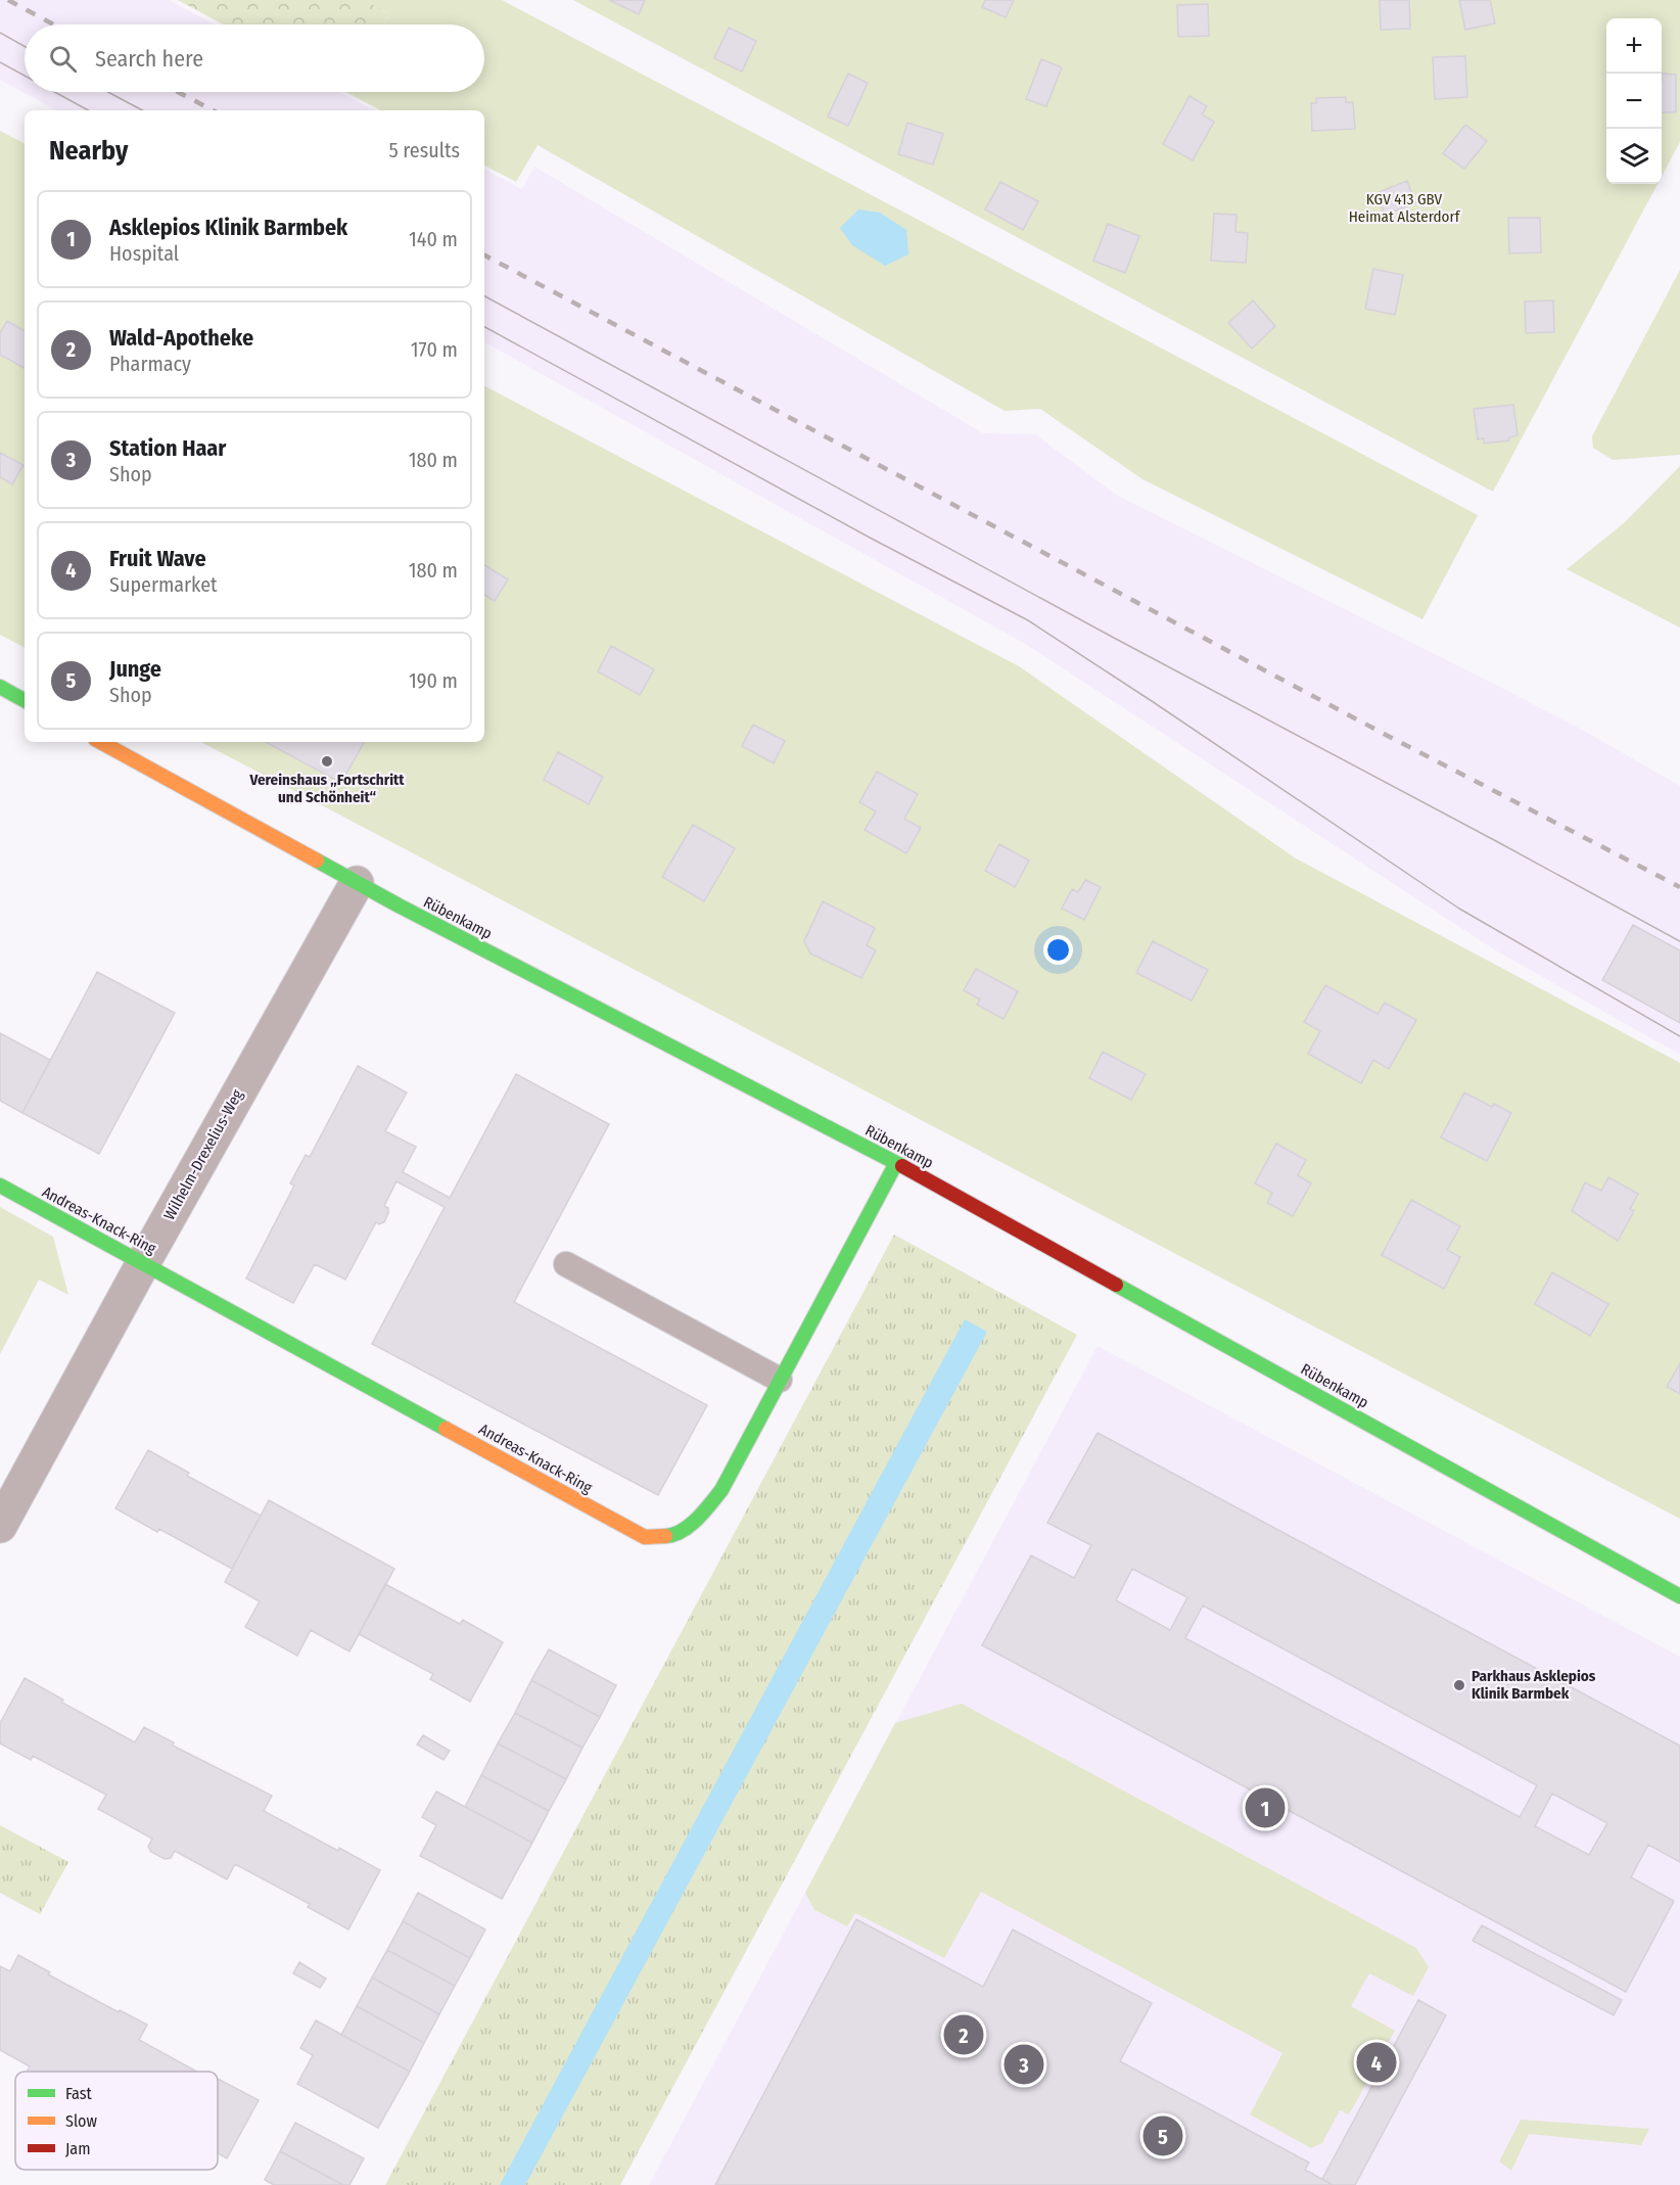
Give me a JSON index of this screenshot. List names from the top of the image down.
{
  "streets": {
    "street": ["Rübenkamp", "Wilhelm-Drexelius-Weg", "Andreas-Knack-Ring"]
  },
  "crossings": [
    ["Rübenkamp", "Wilhelm-Drexelius-Weg"],
    ["Rübenkamp", "Andreas-Knack-Ring"],
    ["Wilhelm-Drexelius-Weg", "Andreas-Knack-Ring"]
  ],
  "parks": ["KGV 413 GBV Heimat Alsterdorf"],
  "places": ["Vereinshaus „Fortschritt und Schönheit“", "Parkhaus Asklepios Klinik Barmbek"],
  "legend": ["Fast", "Slow", "Jam"],
  "page": {
    "map_buttons": ["+", "−"],
    "search": "Search here",
    "heading": ["Nearby", "5 results"],
    "list": [
      {
        "mark": "1",
        "name": "Asklepios Klinik Barmbek",
        "note": "Hospital",
        "value": "140 m"
      },
      {
        "mark": "2",
        "name": "Wald-Apotheke",
        "note": "Pharmacy",
        "value": "170 m"
      },
      {
        "mark": "3",
        "name": "Station Haar",
        "note": "Shop",
        "value": "180 m"
      },
      {
        "mark": "4",
        "name": "Fruit Wave",
        "note": "Supermarket",
        "value": "180 m"
      },
      {
        "mark": "5",
        "name": "Junge",
        "note": "Shop",
        "value": "190 m"
      }
    ],
    "pins": [
      "1",
      "2",
      "4",
      "3",
      "5"
    ]
  }
}
